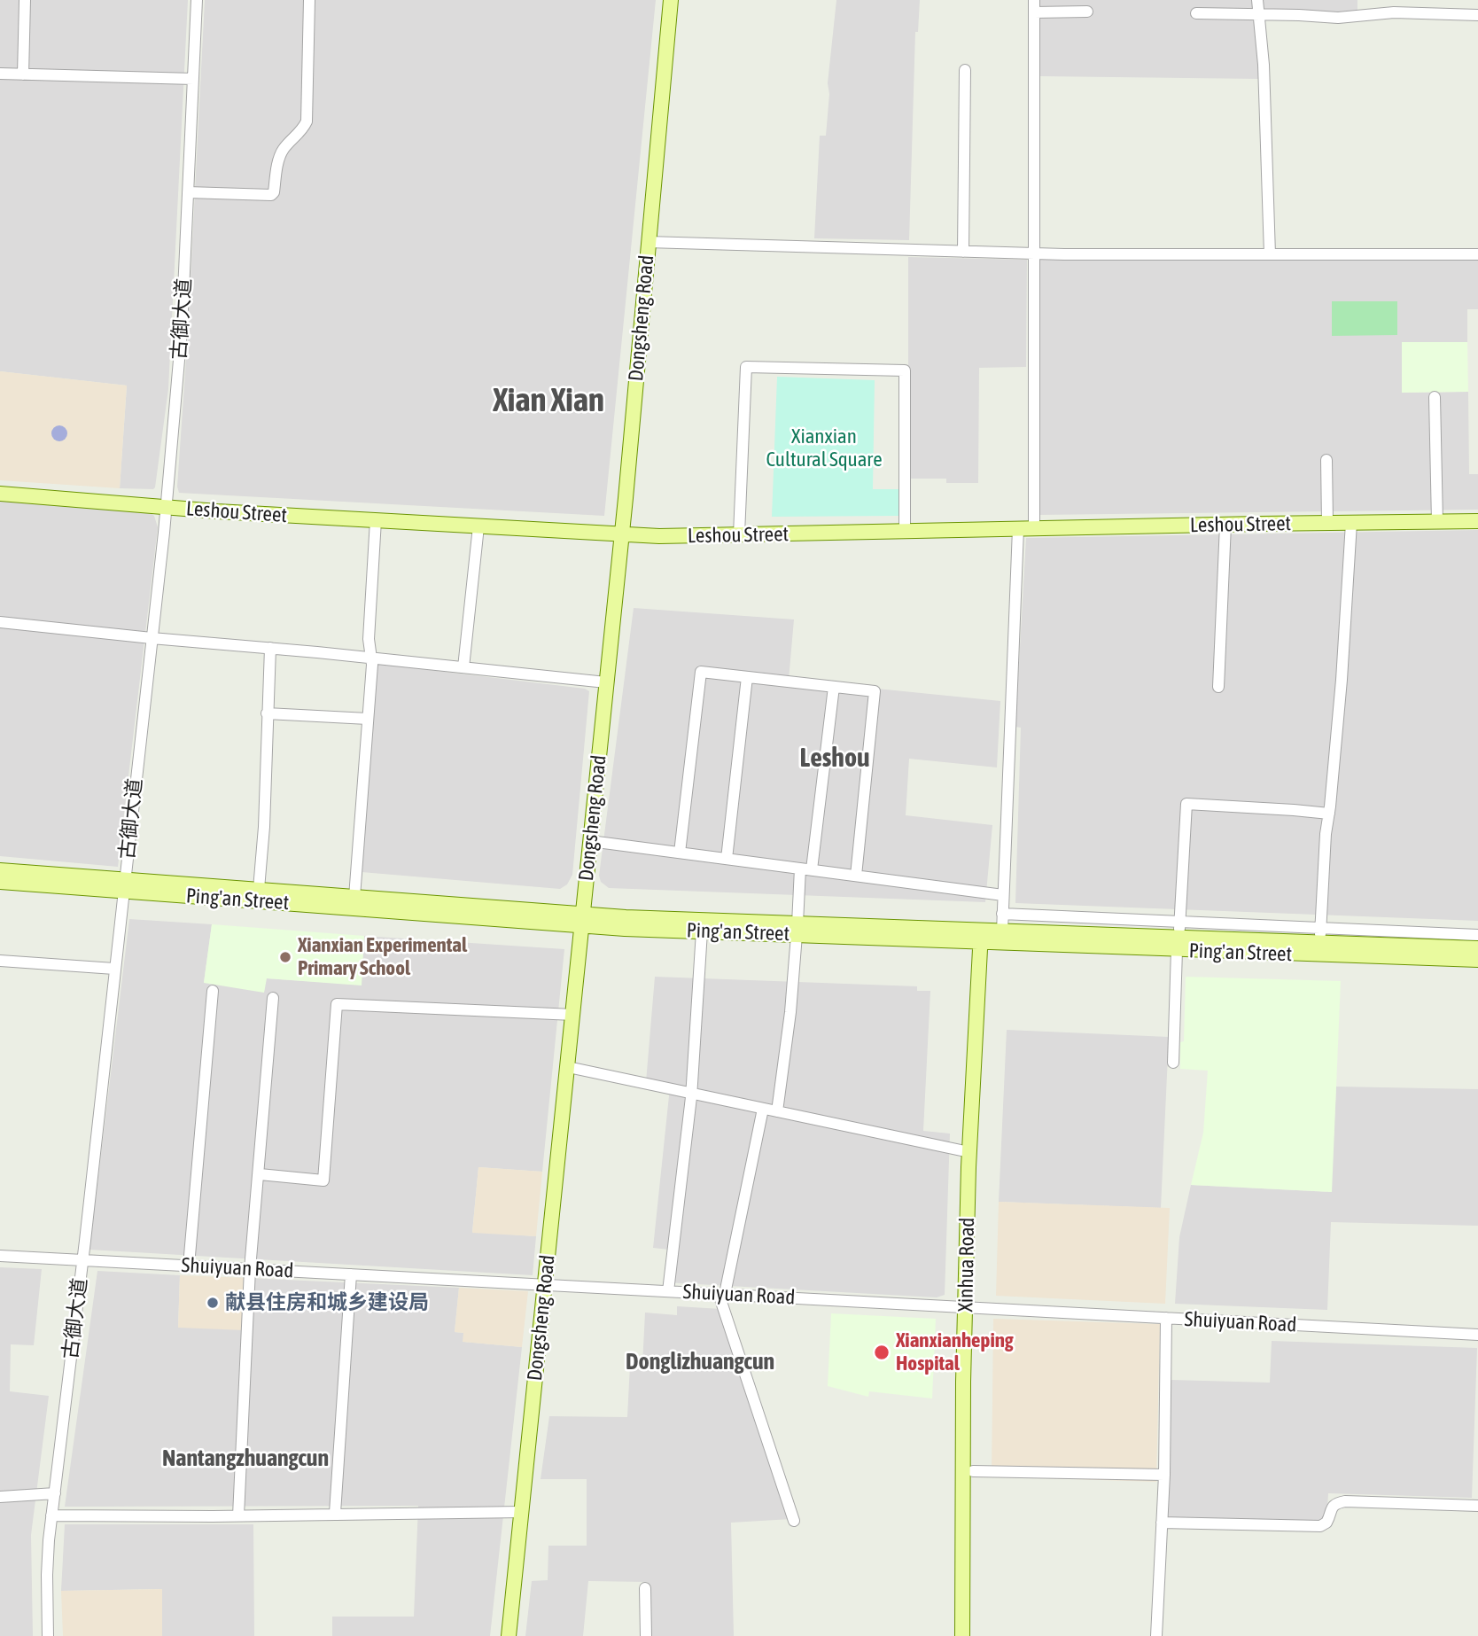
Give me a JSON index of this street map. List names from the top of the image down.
{
  "streets": {
    "main road": [
      "Dongsheng Road",
      "Leshou Street",
      "Ping'an Street",
      "Xinhua Road"
    ],
    "street": ["古御大道", "Shuiyuan Road"]
  },
  "crossings": [
    ["Dongsheng Road", "Leshou Street"],
    ["Dongsheng Road", "Ping'an Street"],
    ["Dongsheng Road", "Shuiyuan Road"],
    ["古御大道", "Leshou Street"],
    ["古御大道", "Ping'an Street"],
    ["古御大道", "Shuiyuan Road"],
    ["Ping'an Street", "Xinhua Road"],
    ["Xinhua Road", "Shuiyuan Road"]
  ],
  "districts": [
    "Xian Xian",
    "Leshou",
    "Donglizhuangcun",
    "Nantangzhuangcun"
  ],
  "parks": ["Xianxian Cultural Square"],
  "places": ["Xianxian Experimental Primary School", "献县住房和城乡建设局", "Xianxianheping Hospital"]
}
